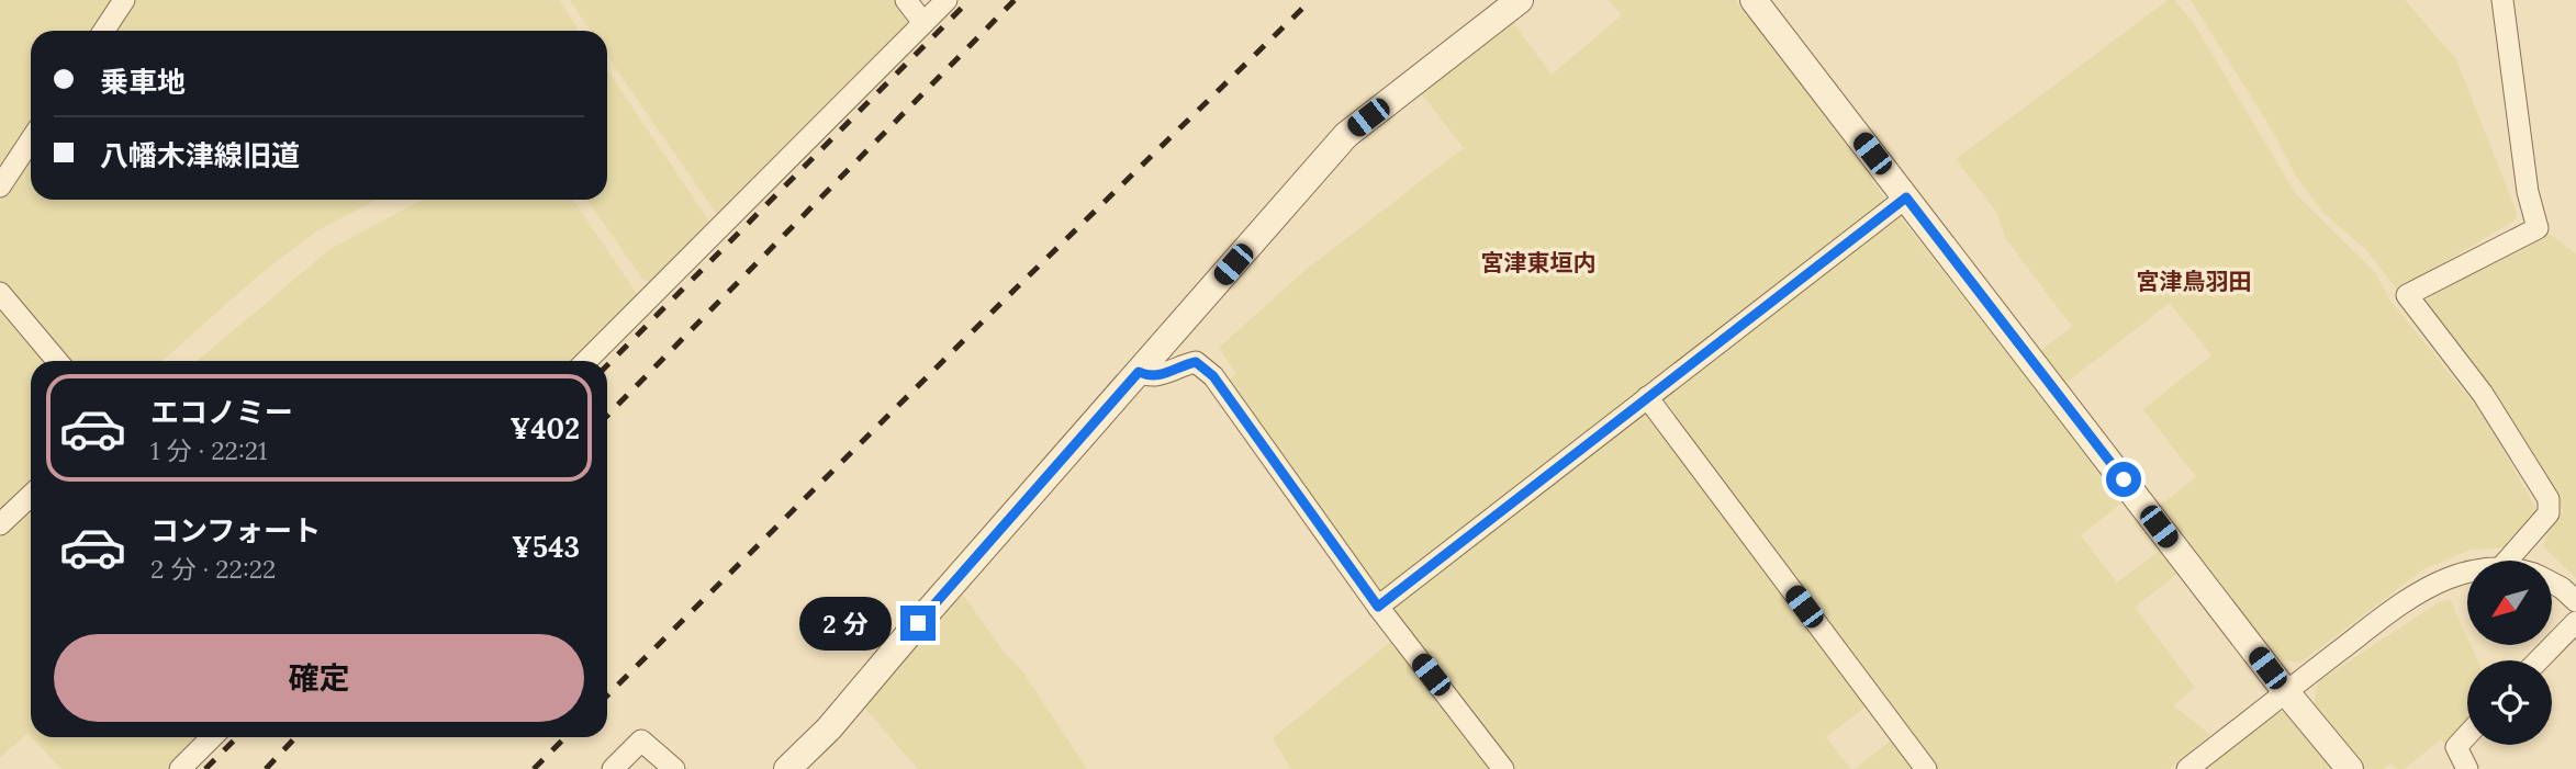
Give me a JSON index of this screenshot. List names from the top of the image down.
{
  "districts": ["宮津東垣内", "宮津鳥羽田"],
  "north": "bottom left",
  "page": {
    "banner": ["乗車地", "八幡木津線旧道"],
    "list": [
      {
        "name": "エコノミー",
        "note": "1 分 · 22:21",
        "value": "¥402"
      },
      {
        "name": "コンフォート",
        "note": "2 分 · 22:22",
        "value": "¥543"
      }
    ],
    "bubble": "2 分",
    "buttons": "確定"
  }
}
